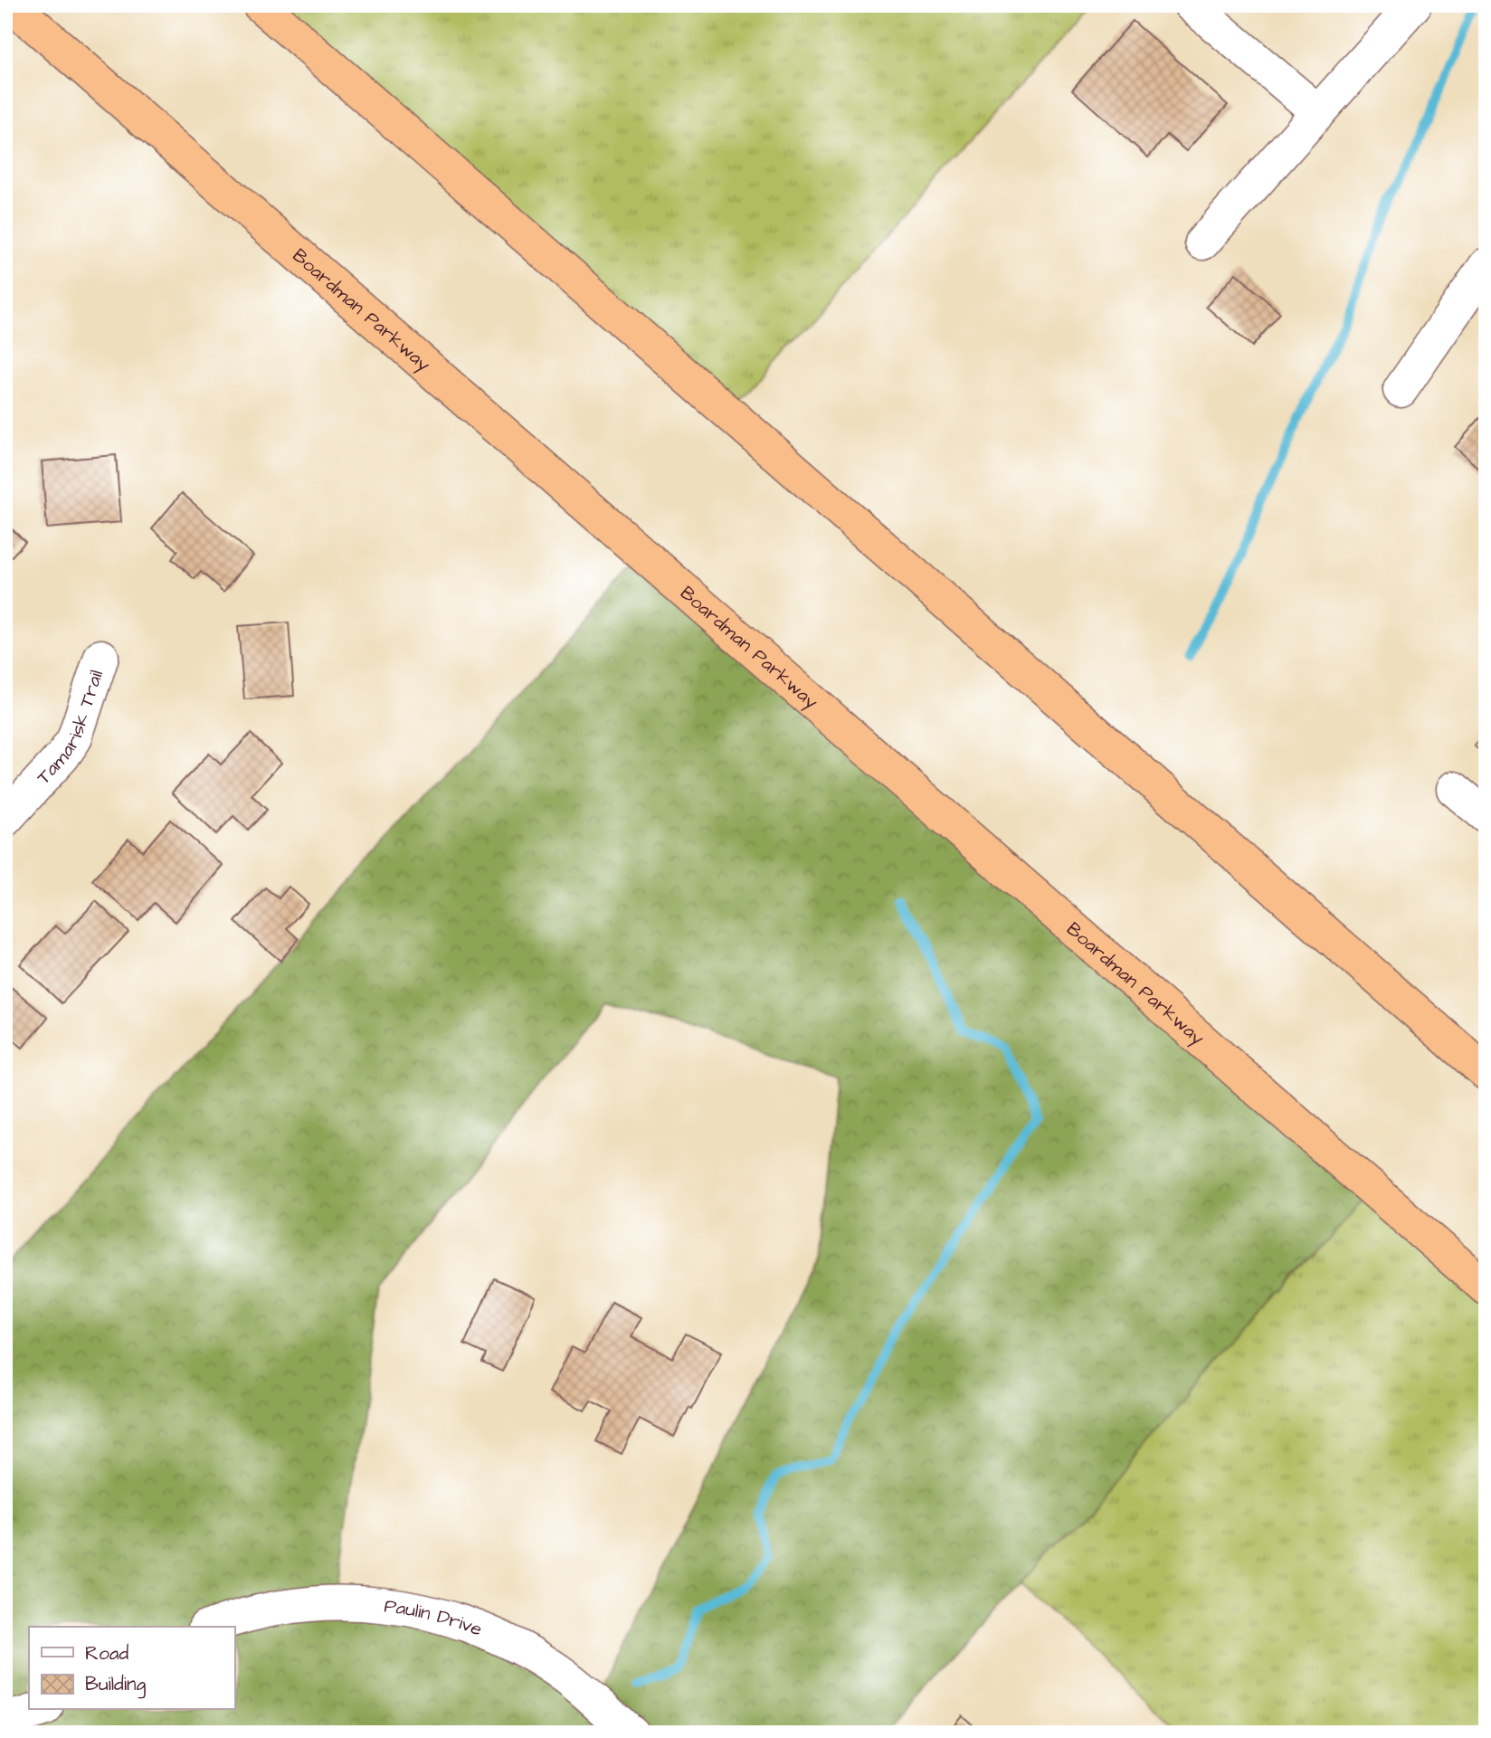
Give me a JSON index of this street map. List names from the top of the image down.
{
  "streets": {
    "highway": ["Boardman Parkway"],
    "street": ["Tamarisk Trail", "Paulin Drive"]
  },
  "legend": ["Road", "Building"]
}
